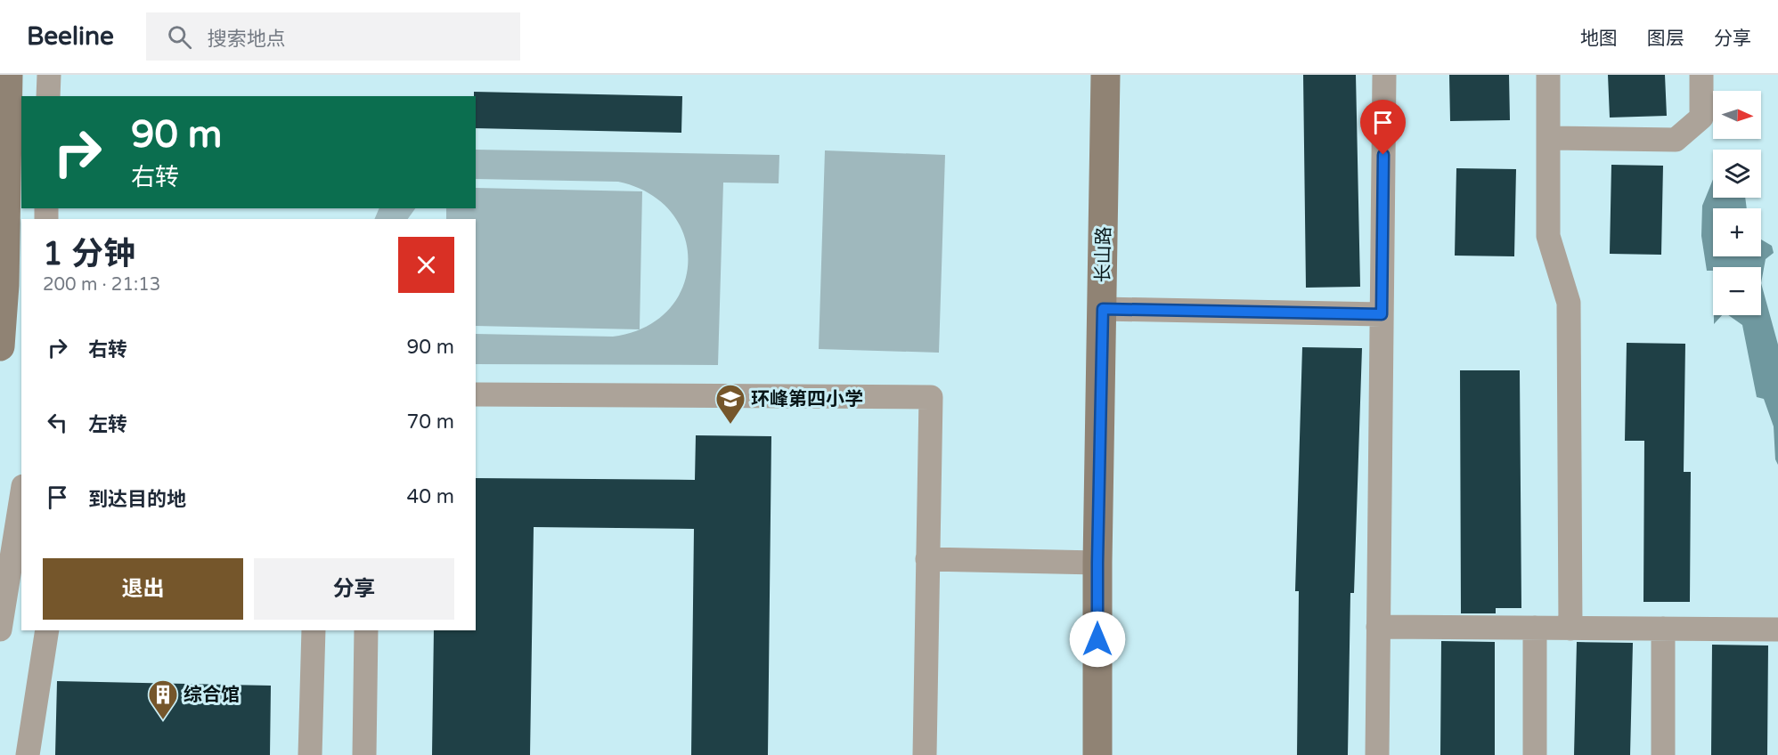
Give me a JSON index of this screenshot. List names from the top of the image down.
{
  "streets": {
    "street": ["长山路"]
  },
  "places": {
    "school or university": ["环峰第四小学"],
    "building": ["综合馆"]
  },
  "north": "right",
  "page": {
    "header": "Beeline",
    "search": "搜索地点",
    "nav": ["地图", "图层", "分享"],
    "map_buttons": ["+", "−"],
    "turn": ["90 m", "右转"],
    "heading": ["1 分钟", "200 m · 21:13"],
    "list": [
      {
        "name": "右转",
        "value": "90 m"
      },
      {
        "name": "左转",
        "value": "70 m"
      },
      {
        "name": "到达目的地",
        "value": "40 m"
      }
    ],
    "buttons": ["退出", "分享"]
  }
}
